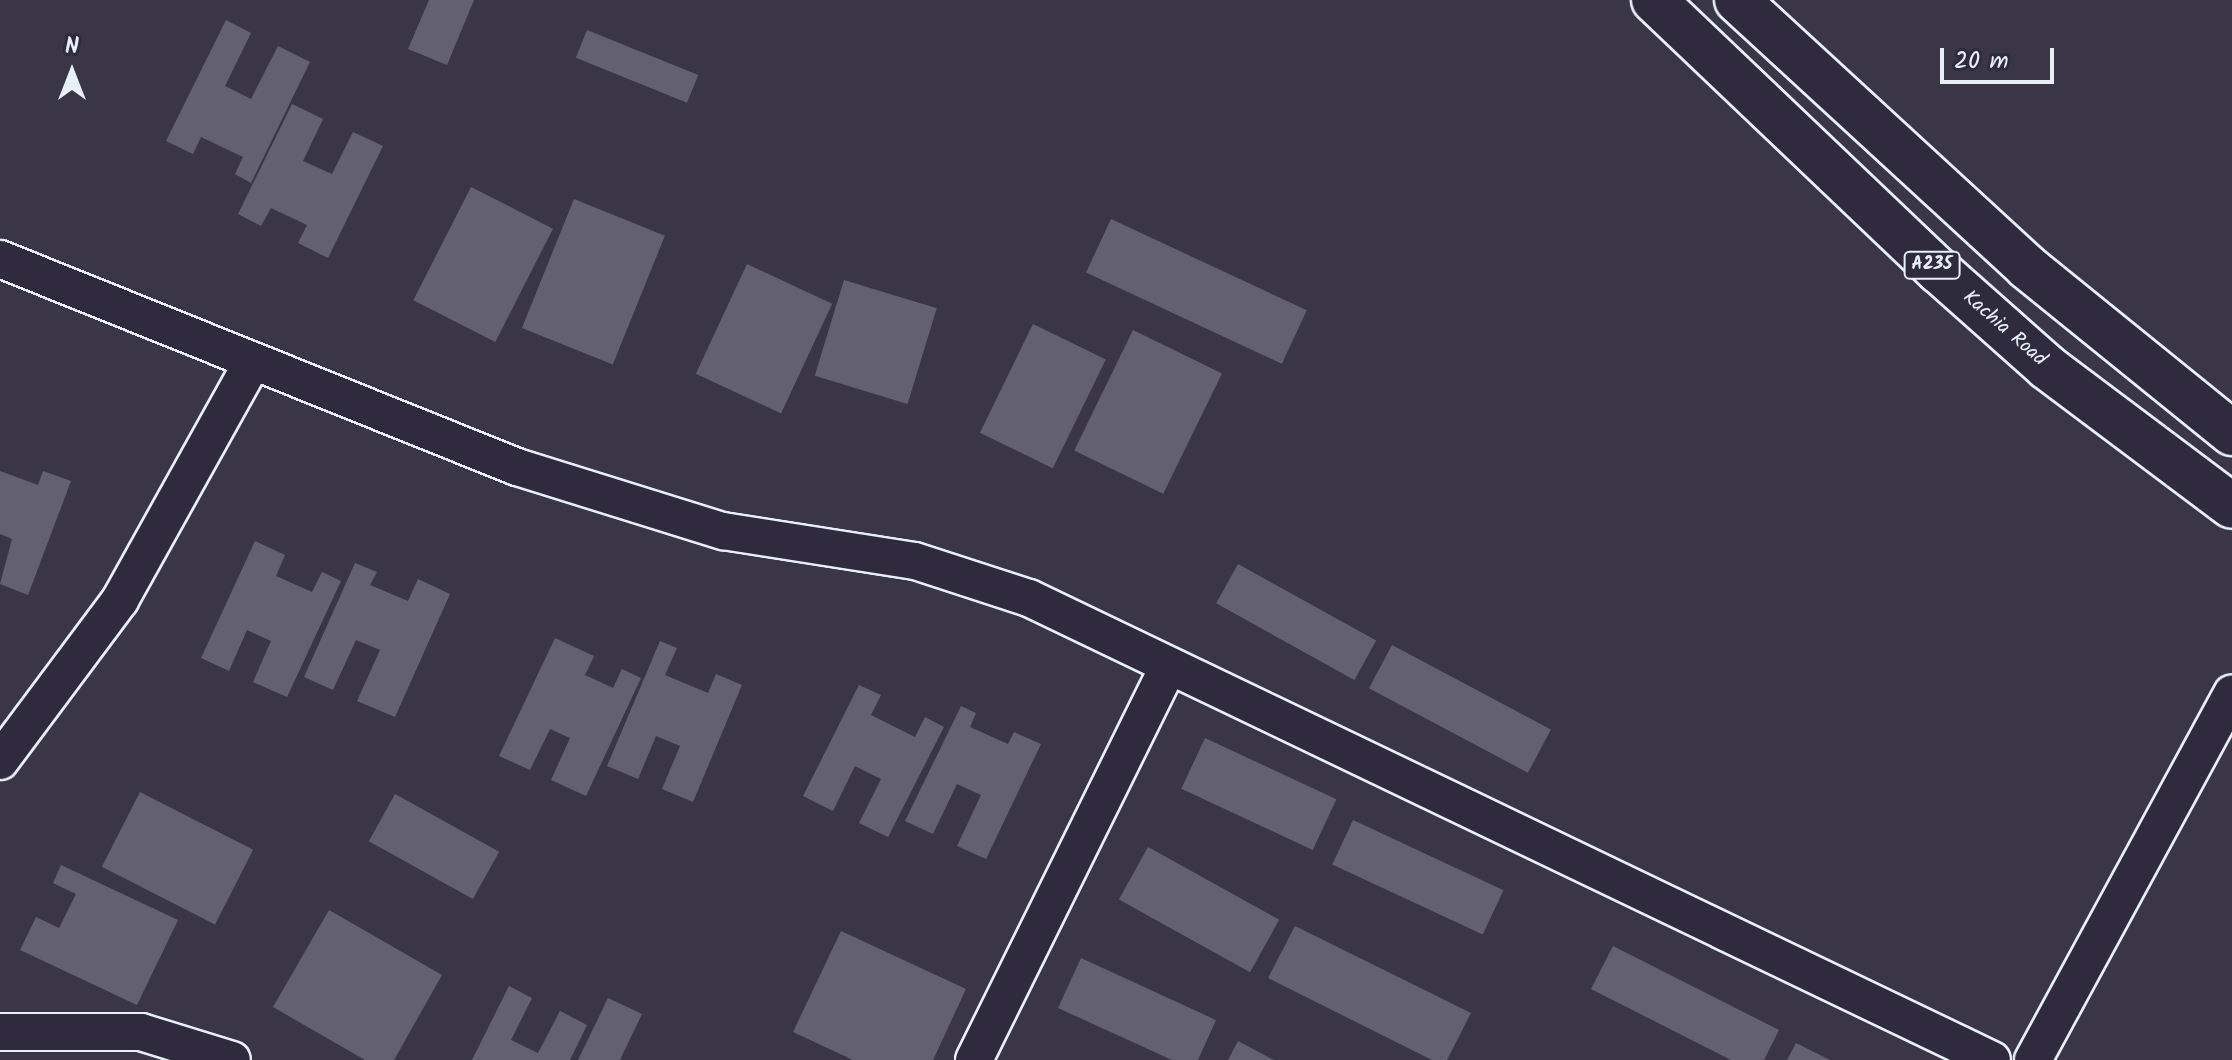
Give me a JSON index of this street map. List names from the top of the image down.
{
  "streets": {
    "highway": ["A235", "Kachia Road"]
  },
  "scale_bar": "20 m",
  "north": "top"
}
